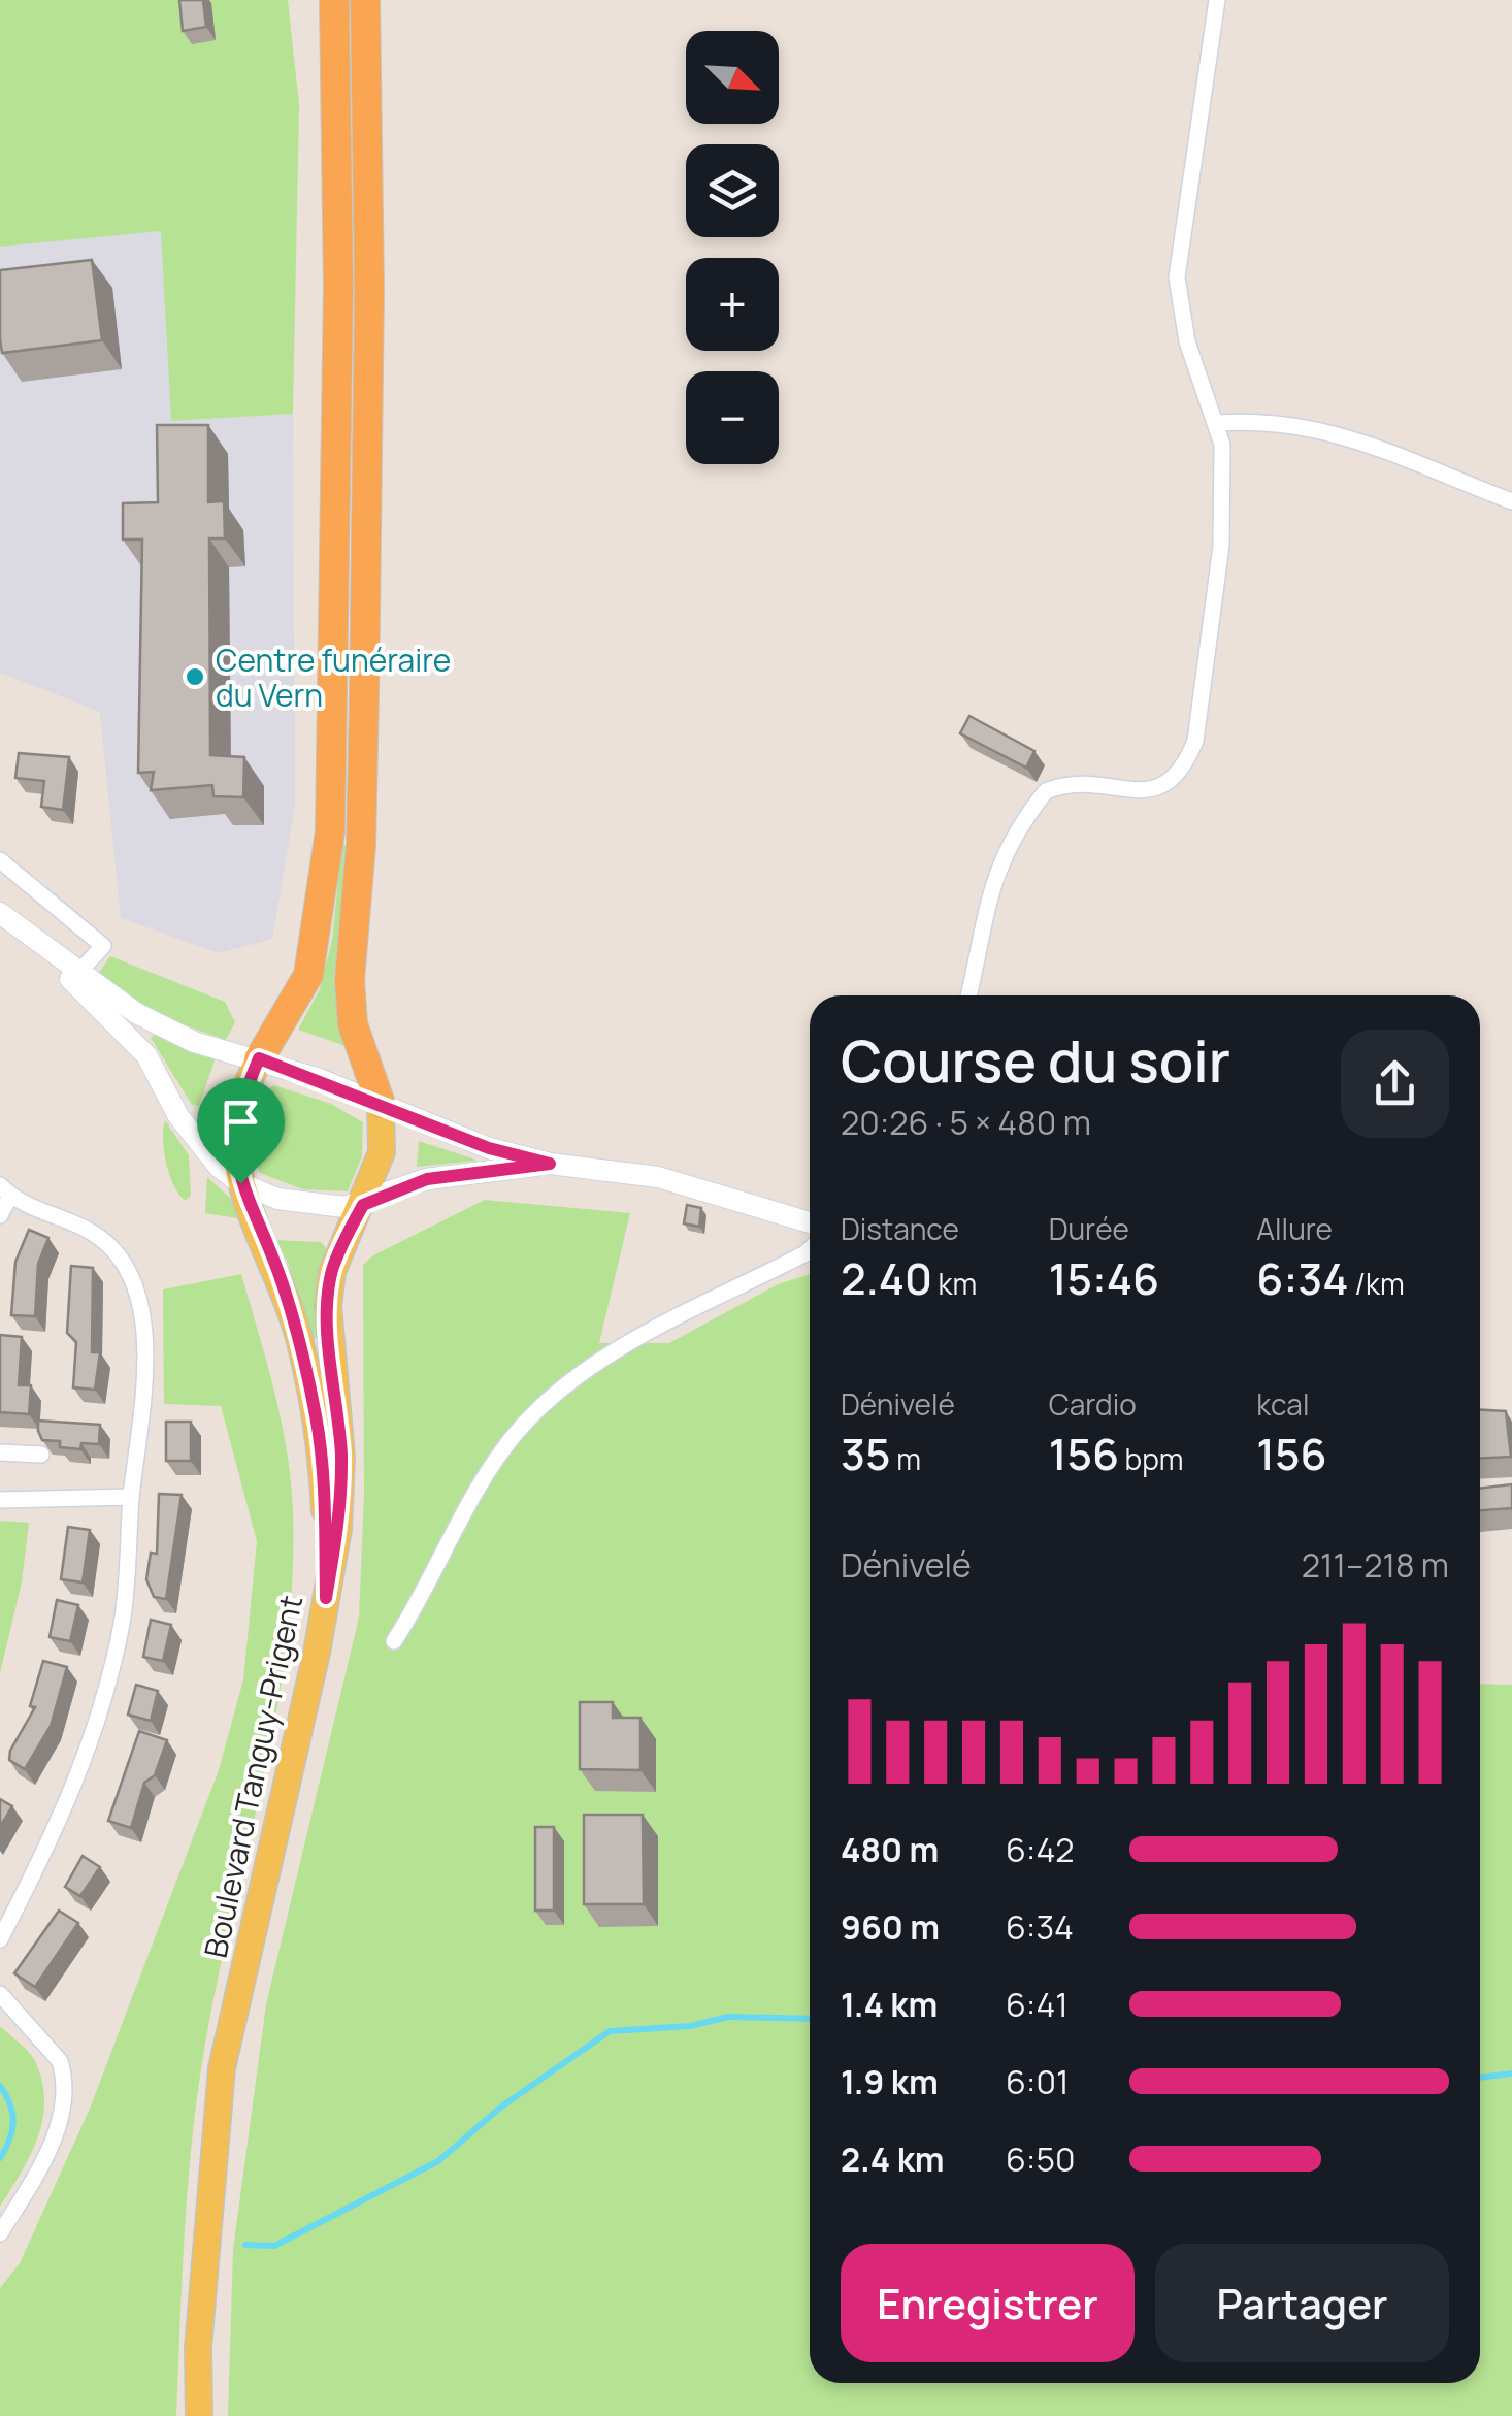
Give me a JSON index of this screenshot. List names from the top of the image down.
{
  "streets": {
    "main road": ["Boulevard Tanguy-Prigent"]
  },
  "places": ["Centre funéraire du Vern"],
  "north": "bottom right",
  "page": {
    "map_buttons": ["+", "−"],
    "heading": ["Course du soir", "20:26 · 5 × 480 m"],
    "stats": [
      ["Distance", "2.40 km"],
      ["Durée", "15:46"],
      ["Allure", "6:34 /km"],
      ["Dénivelé", "35 m"],
      ["Cardio", "156 bpm"],
      ["kcal", "156"]
    ],
    "chart": ["Dénivelé", "211–218 m"],
    "list": [
      {
        "name": "480 m",
        "note": "6:42"
      },
      {
        "name": "960 m",
        "note": "6:34"
      },
      {
        "name": "1.4 km",
        "note": "6:41"
      },
      {
        "name": "1.9 km",
        "note": "6:01"
      },
      {
        "name": "2.4 km",
        "note": "6:50"
      }
    ],
    "buttons": ["Enregistrer", "Partager"]
  }
}
